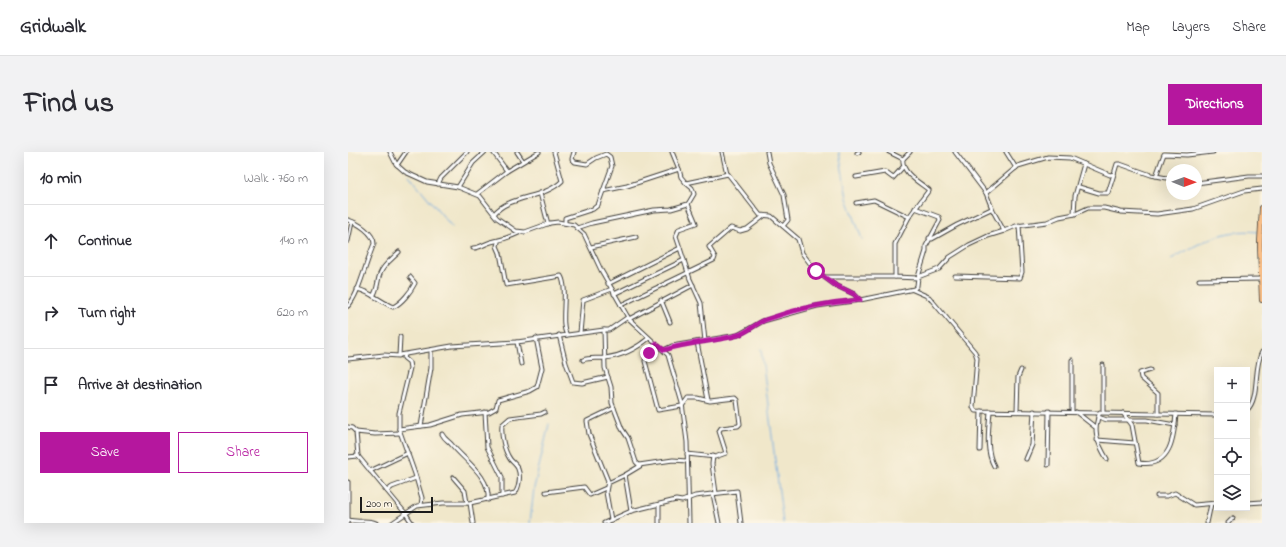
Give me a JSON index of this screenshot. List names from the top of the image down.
{
  "scale_bar": "200 m",
  "north": "right",
  "page": {
    "header": "Gridwalk",
    "nav": ["Map", "Layers", "Share"],
    "title": "Find us",
    "buttons": [
      "Directions",
      ["Save", "Share"]
    ],
    "heading": ["10 min", "Walk · 760 m"],
    "list": [
      ["Continue", "140 m"],
      ["Turn right", "620 m"],
      "Arrive at destination"
    ],
    "map_buttons": ["+", "−"],
    "scale": "200 m"
  }
}
